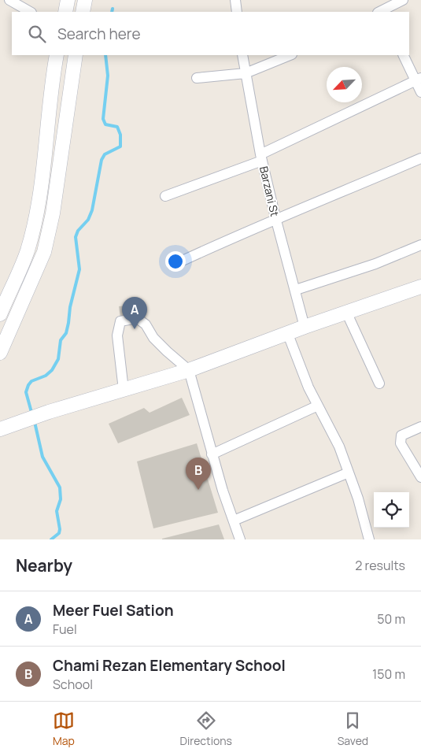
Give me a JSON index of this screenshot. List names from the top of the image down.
{
  "streets": {
    "street": ["Barzani St"]
  },
  "north": "bottom left",
  "page": {
    "search": "Search here",
    "pins": ["A", "B"],
    "heading": ["Nearby", "2 results"],
    "list": [
      {
        "mark": "A",
        "name": "Meer Fuel Sation",
        "note": "Fuel",
        "value": "50 m"
      },
      {
        "mark": "B",
        "name": "Chami Rezan Elementary School",
        "note": "School",
        "value": "150 m"
      }
    ],
    "nav": ["Map", "Directions", "Saved"]
  }
}
